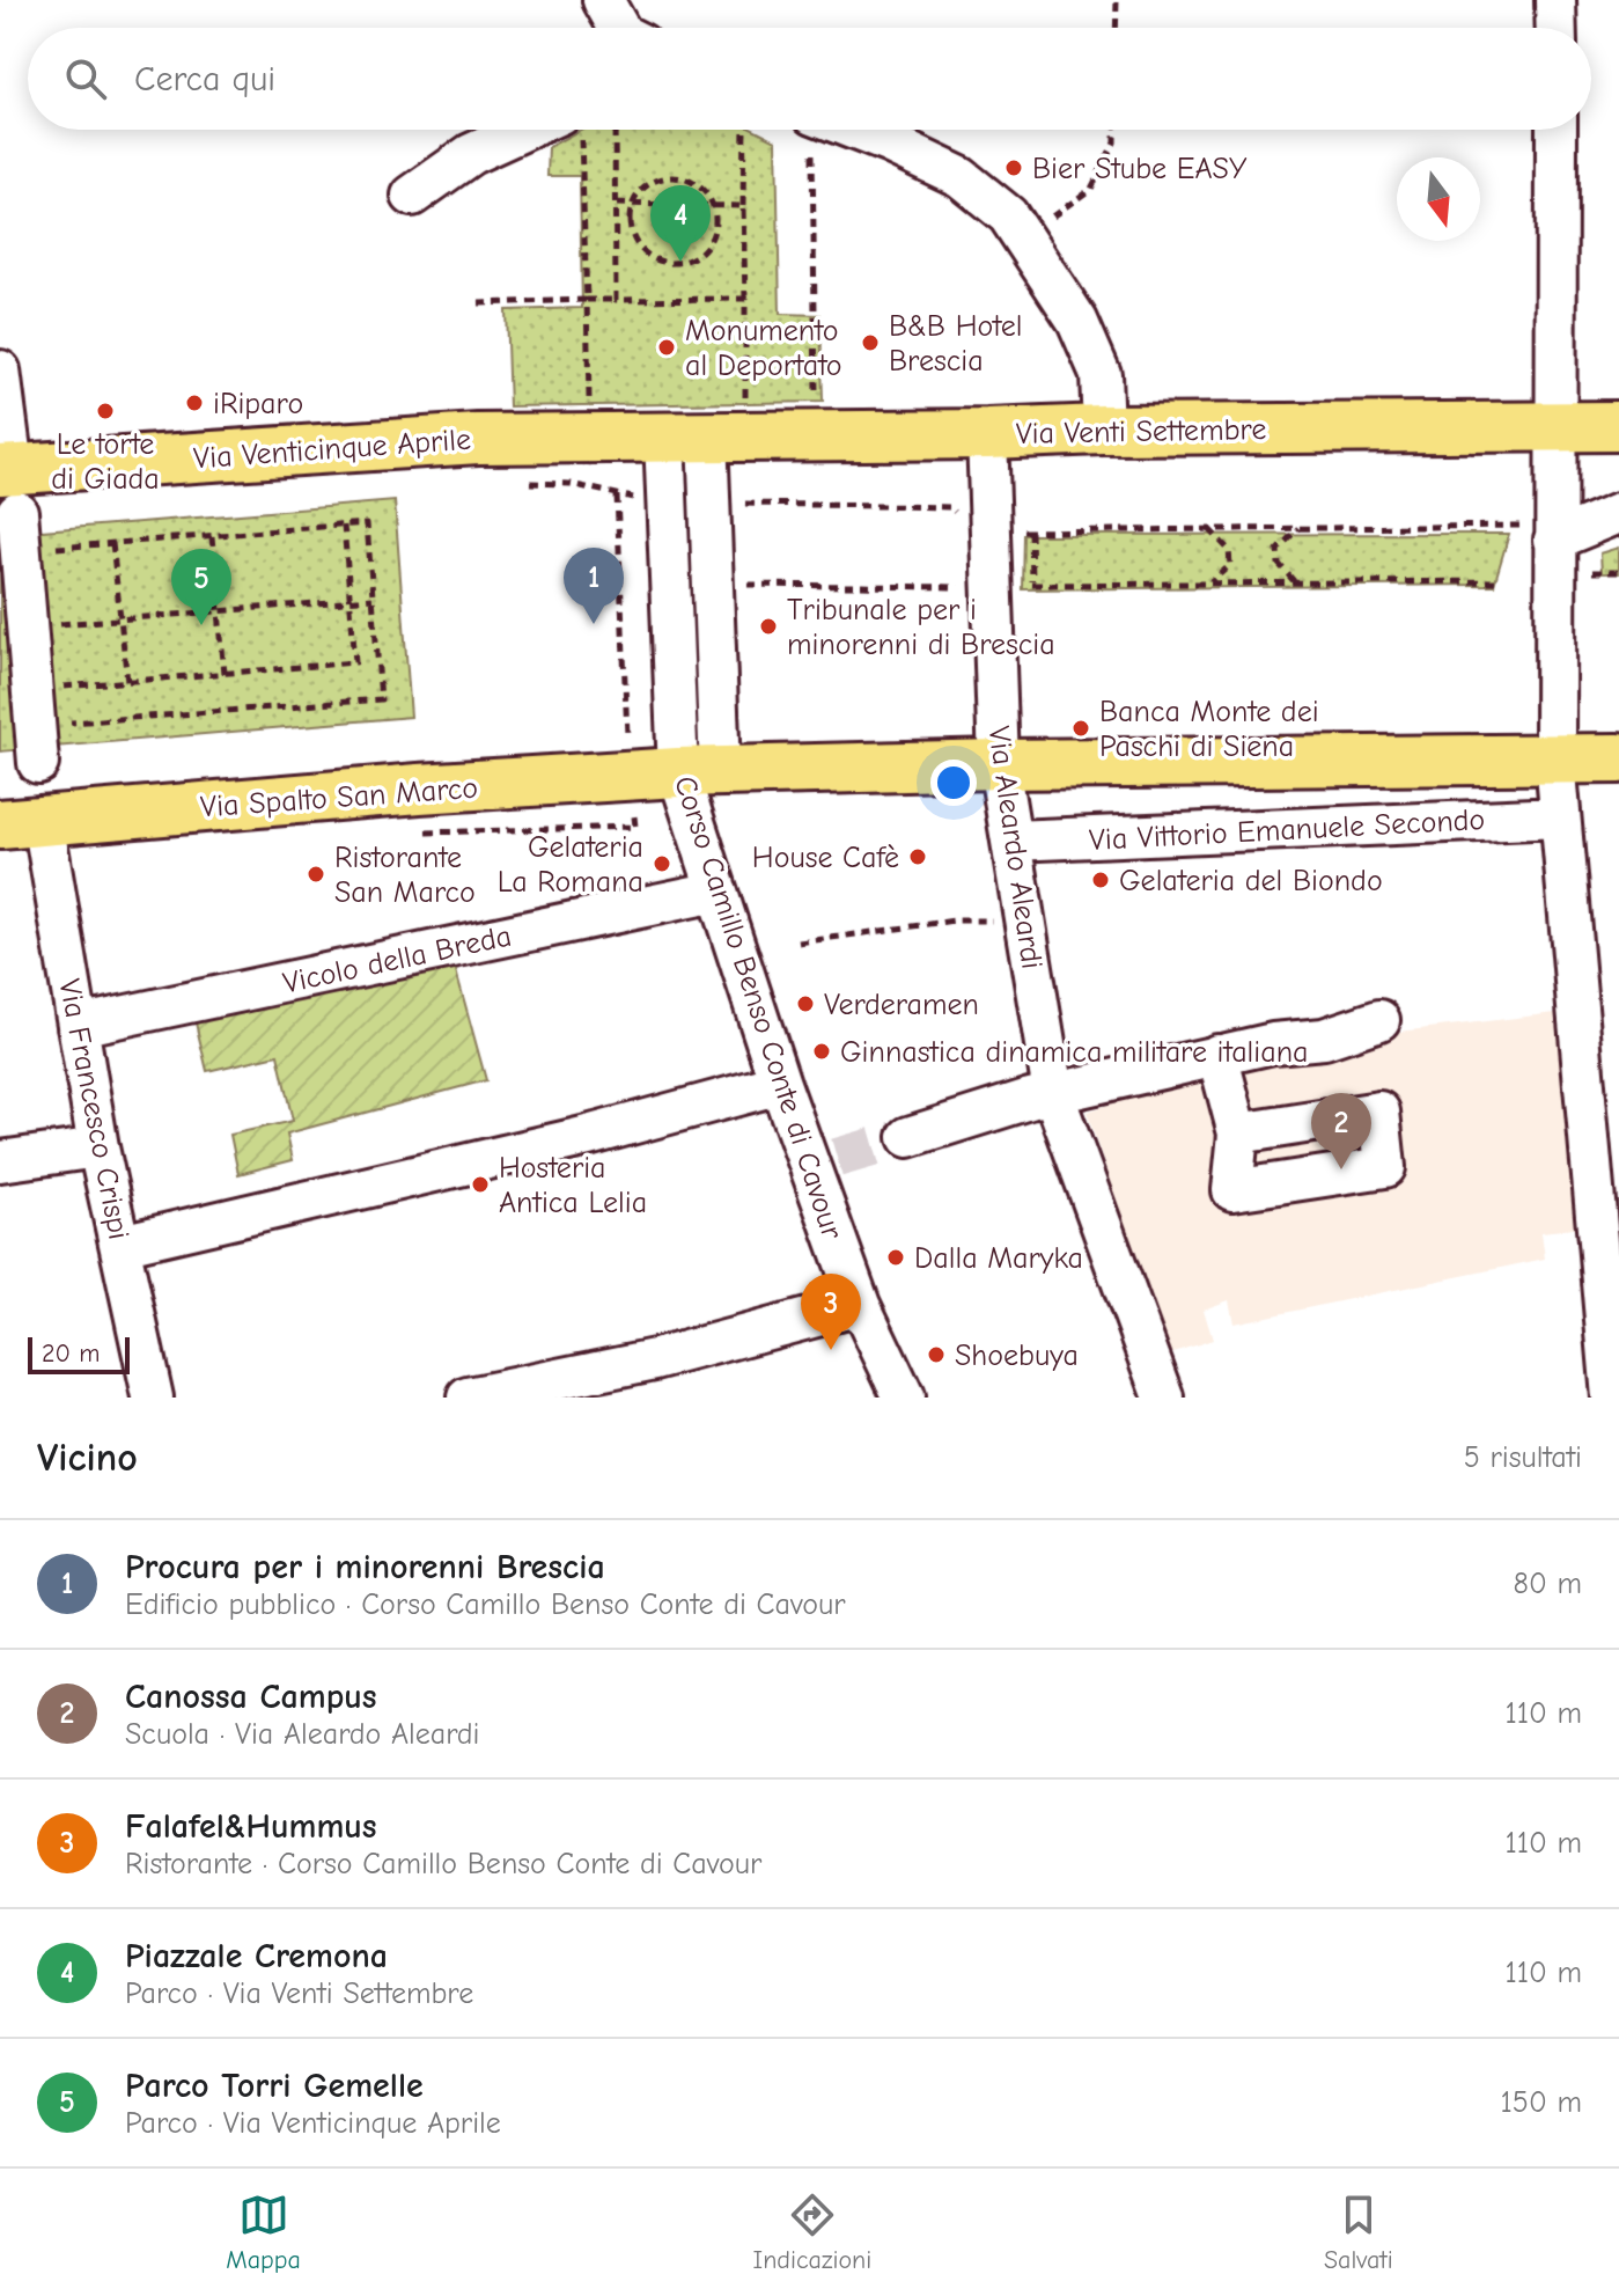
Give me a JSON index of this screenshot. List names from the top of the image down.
{
  "streets": {
    "main road": [
      "Via Venti Settembre",
      "Via Venticinque Aprile",
      "Via Spalto San Marco",
      "Via Vittorio Emanuele Secondo"
    ],
    "street": [
      "Via Aleardo Aleardi",
      "Vicolo della Breda",
      "Corso Camillo Benso Conte di Cavour",
      "Via Francesco Crispi"
    ]
  },
  "crossings": [
    ["Via Venti Settembre", "Via Venticinque Aprile"],
    ["Via Venti Settembre", "Via Aleardo Aleardi"],
    ["Via Venti Settembre", "Corso Camillo Benso Conte di Cavour"],
    ["Via Venticinque Aprile", "Corso Camillo Benso Conte di Cavour"],
    ["Via Spalto San Marco", "Via Vittorio Emanuele Secondo"],
    ["Via Spalto San Marco", "Corso Camillo Benso Conte di Cavour"],
    ["Via Spalto San Marco", "Via Francesco Crispi"],
    ["Via Vittorio Emanuele Secondo", "Via Aleardo Aleardi"],
    ["Via Vittorio Emanuele Secondo", "Corso Camillo Benso Conte di Cavour"],
    ["Vicolo della Breda", "Corso Camillo Benso Conte di Cavour"],
    ["Vicolo della Breda", "Via Francesco Crispi"]
  ],
  "places": [
    "Bier Stube EASY",
    "B&B Hotel Brescia",
    "Monumento al Deportato",
    "iRiparo",
    "Le torte di Giada",
    "Tribunale per i minorenni di Brescia",
    "Banca Monte dei Paschi di Siena",
    "House Cafè",
    "Gelateria La Romana",
    "Ristorante San Marco",
    "Gelateria del Biondo",
    "Verderamen",
    "Ginnastica dinamica militare italiana",
    "Hosteria Antica Lelia",
    "Dalla Maryka",
    "Shoebuya"
  ],
  "scale_bar": "20 m",
  "north": "bottom",
  "page": {
    "search": "Cerca qui",
    "pins": [
      "4",
      "1",
      "5",
      "2",
      "3"
    ],
    "scale": "20 m",
    "heading": ["Vicino", "5 risultati"],
    "list": [
      {
        "mark": "1",
        "name": "Procura per i minorenni Brescia",
        "note": "Edificio pubblico · Corso Camillo Benso Conte di Cavour",
        "value": "80 m"
      },
      {
        "mark": "2",
        "name": "Canossa Campus",
        "note": "Scuola · Via Aleardo Aleardi",
        "value": "110 m"
      },
      {
        "mark": "3",
        "name": "Falafel&Hummus",
        "note": "Ristorante · Corso Camillo Benso Conte di Cavour",
        "value": "110 m"
      },
      {
        "mark": "4",
        "name": "Piazzale Cremona",
        "note": "Parco · Via Venti Settembre",
        "value": "110 m"
      },
      {
        "mark": "5",
        "name": "Parco Torri Gemelle",
        "note": "Parco · Via Venticinque Aprile",
        "value": "150 m"
      }
    ],
    "nav": ["Mappa", "Indicazioni", "Salvati"]
  }
}
